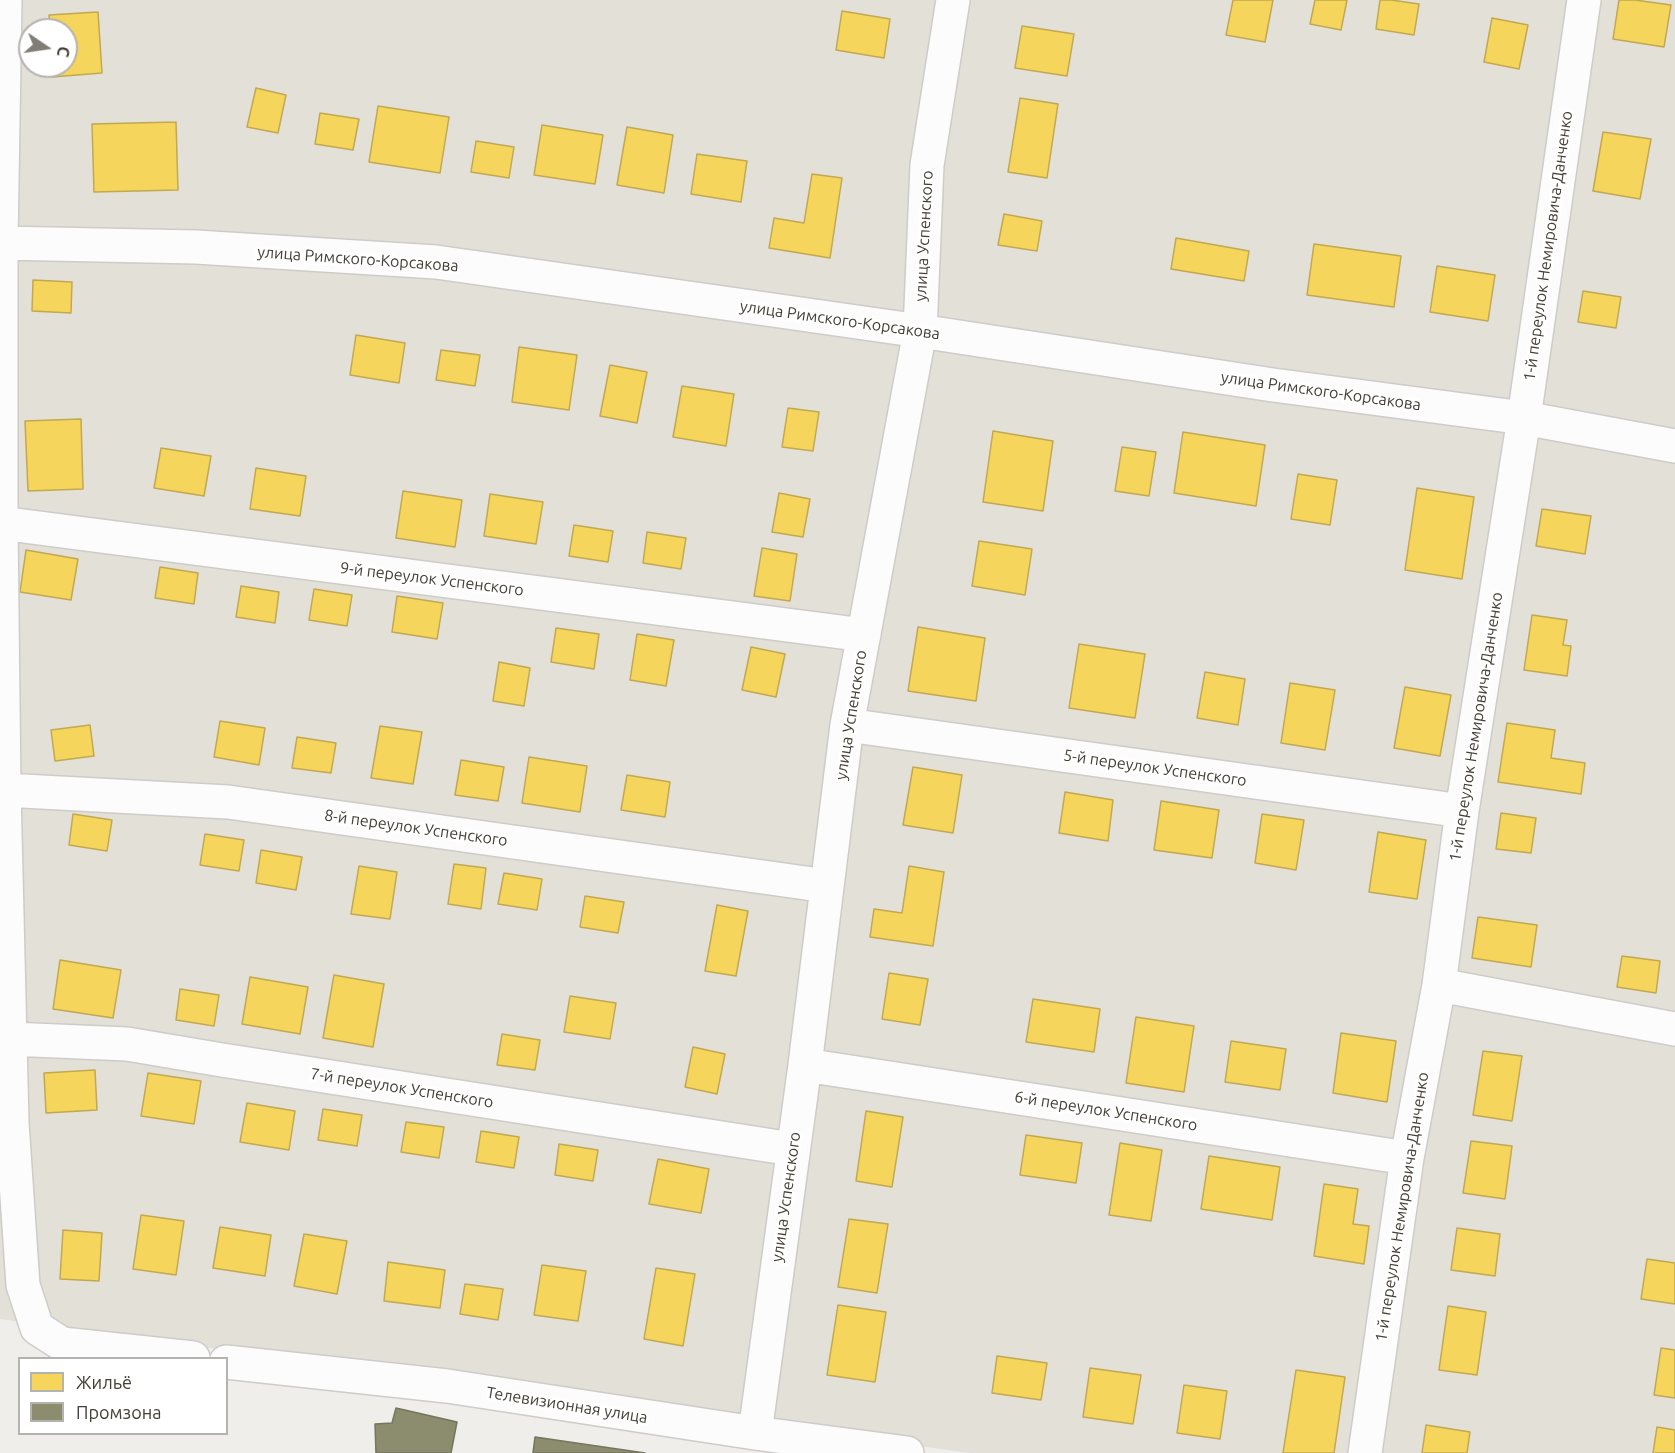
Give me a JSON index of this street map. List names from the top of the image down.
{
  "streets": {
    "street": [
      "улица Успенского",
      "1-й переулок Немировича-Данченко",
      "улица Римского-Корсакова",
      "9-й переулок Успенского",
      "5-й переулок Успенского",
      "8-й переулок Успенского",
      "7-й переулок Успенского",
      "6-й переулок Успенского",
      "Телевизионная улица"
    ]
  },
  "crossings": [
    ["улица Успенского", "улица Римского-Корсакова"],
    ["улица Успенского", "9-й переулок Успенского"],
    ["улица Успенского", "5-й переулок Успенского"],
    ["улица Успенского", "8-й переулок Успенского"],
    ["улица Успенского", "7-й переулок Успенского"],
    ["улица Успенского", "6-й переулок Успенского"],
    ["улица Успенского", "Телевизионная улица"],
    ["1-й переулок Немировича-Данченко", "улица Римского-Корсакова"],
    ["1-й переулок Немировича-Данченко", "5-й переулок Успенского"],
    ["1-й переулок Немировича-Данченко", "6-й переулок Успенского"]
  ],
  "legend": ["Жильё", "Промзона"],
  "north": "right"
}
